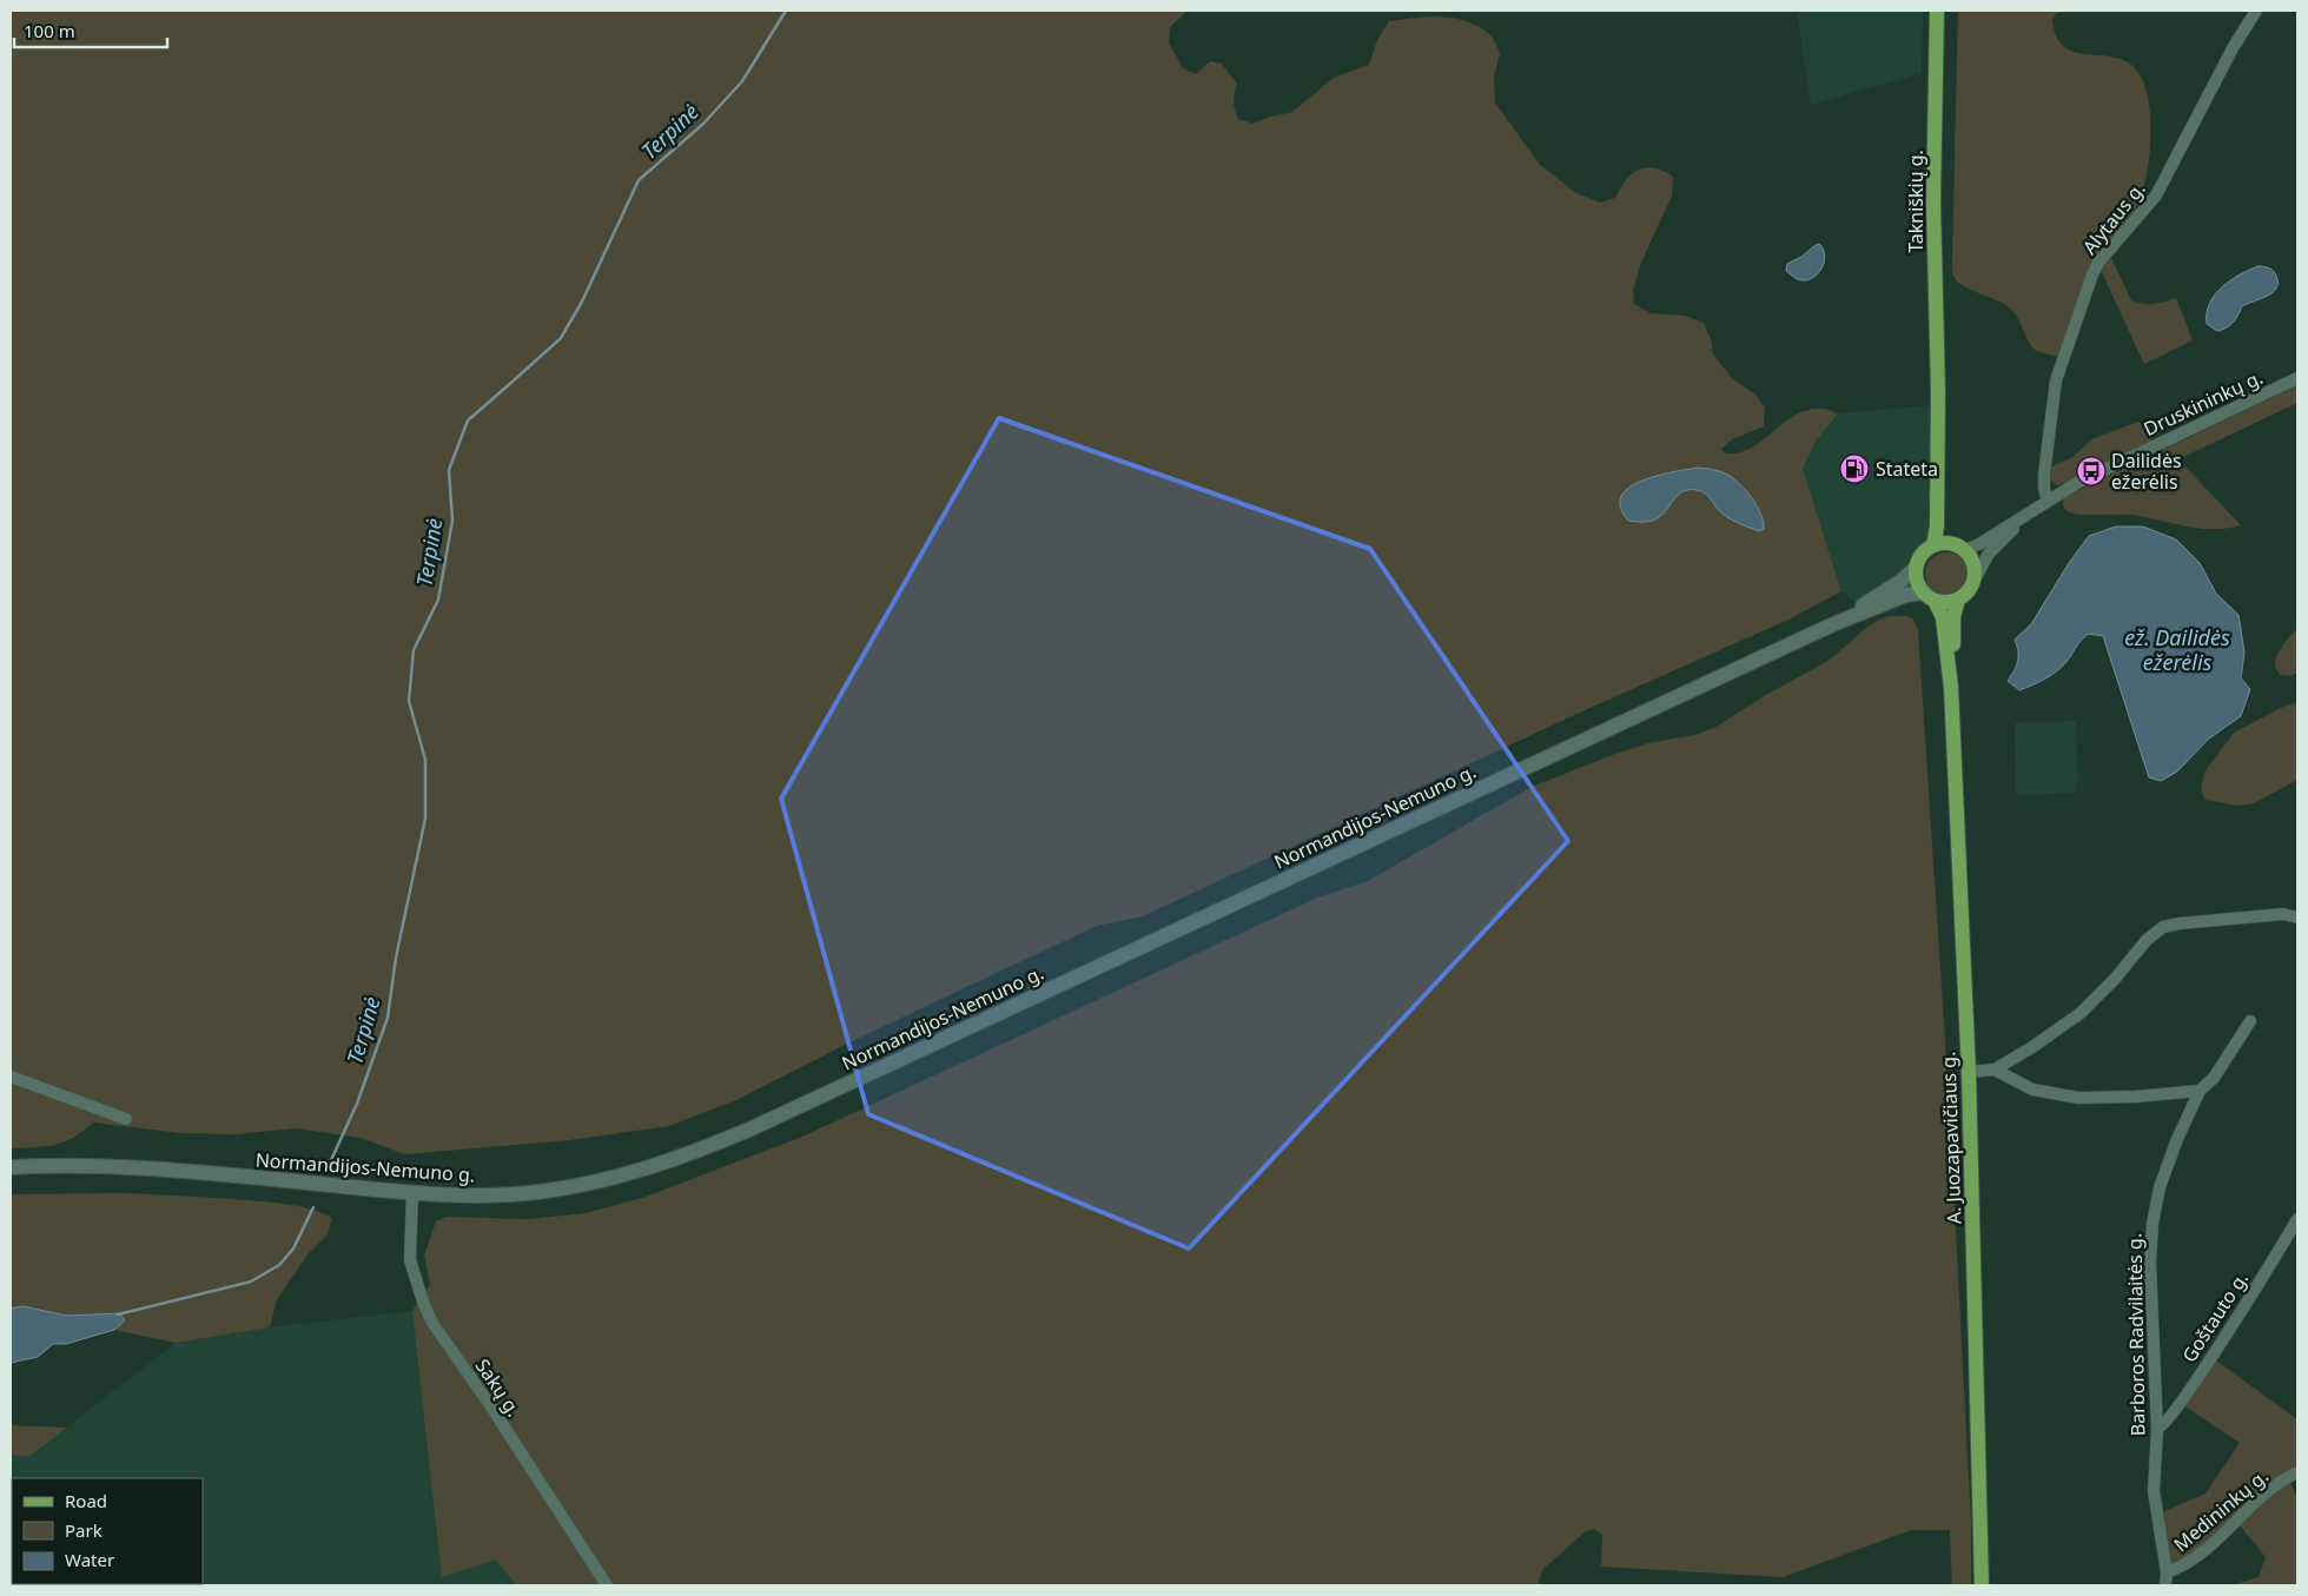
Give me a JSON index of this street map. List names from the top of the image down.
{
  "streets": {
    "main road": ["Takniškių g.", "Normandijos-Nemuno g.", "A. Juozapavičiaus g."],
    "street": [
      "Alytaus g.",
      "Druskininkų g.",
      "Goštauto g.",
      "Barboros Radvilaitės g.",
      "Sakų g.",
      "Medininkų g."
    ]
  },
  "crossings": [
    ["Alytaus g.", "Druskininkų g."],
    ["Normandijos-Nemuno g.", "A. Juozapavičiaus g."],
    ["Normandijos-Nemuno g.", "Sakų g."],
    ["Goštauto g.", "Barboros Radvilaitės g."],
    ["Barboros Radvilaitės g.", "Medininkų g."]
  ],
  "water": ["Terpinė", "ež. Dailidės ežerėlis"],
  "places": {
    "fuel station": ["Stateta"],
    "bus stop": ["Dailidės ežerėlis"]
  },
  "legend": ["Road", "Park", "Water"],
  "scale_bar": "100 m"
}
